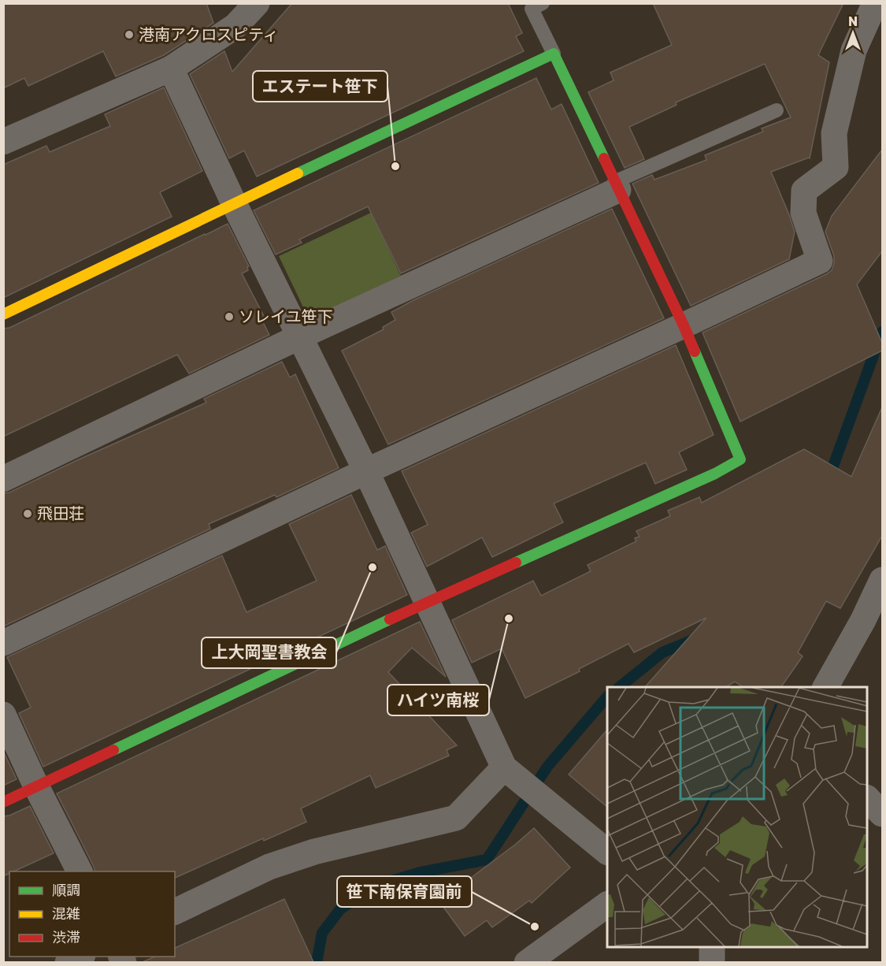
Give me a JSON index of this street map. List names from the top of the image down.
{
  "places": [
    "港南アクロスピティ",
    "エステート笹下",
    "ソレイユ笹下",
    "飛田荘",
    "上大岡聖書教会",
    "ハイツ南桜",
    "笹下南保育園前"
  ],
  "legend": ["順調", "混雑", "渋滞"],
  "north": "top"
}
